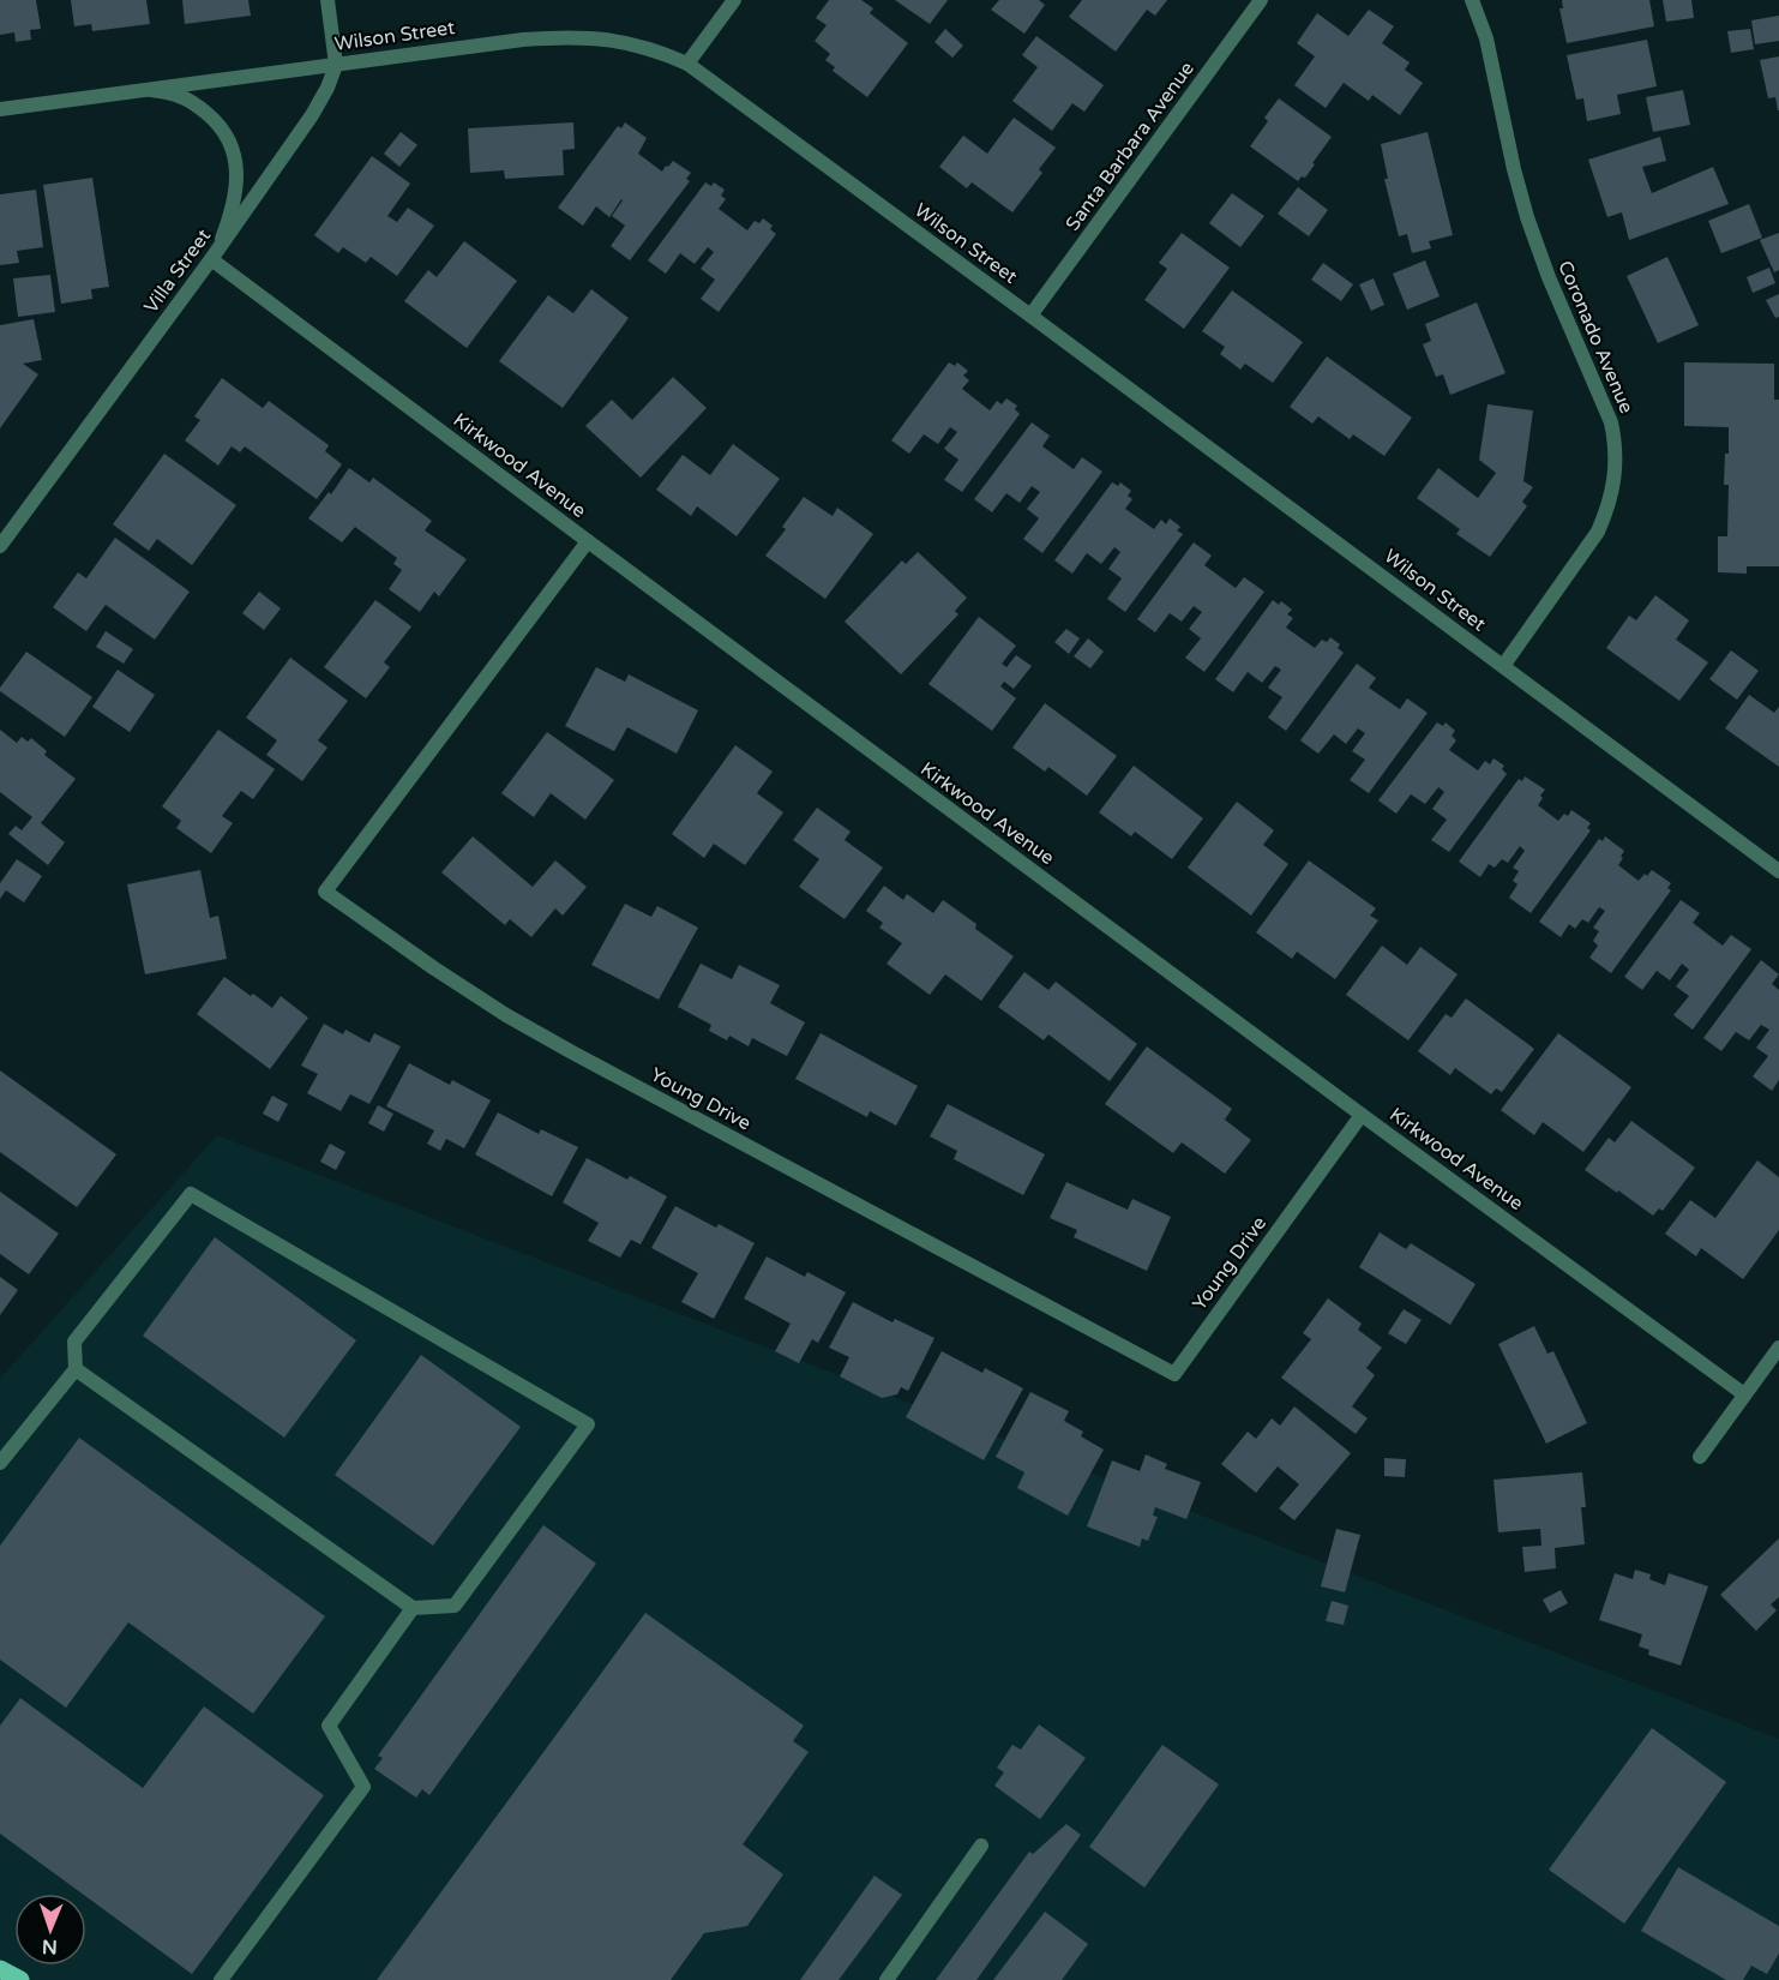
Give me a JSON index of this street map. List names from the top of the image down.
{
  "streets": {
    "street": [
      "Wilson Street",
      "Santa Barbara Avenue",
      "Villa Street",
      "Coronado Avenue",
      "Kirkwood Avenue",
      "Young Drive"
    ]
  },
  "crossings": [
    ["Wilson Street", "Santa Barbara Avenue"],
    ["Wilson Street", "Villa Street"],
    ["Wilson Street", "Coronado Avenue"],
    ["Villa Street", "Kirkwood Avenue"],
    ["Kirkwood Avenue", "Young Drive"]
  ],
  "north": "bottom"
}
